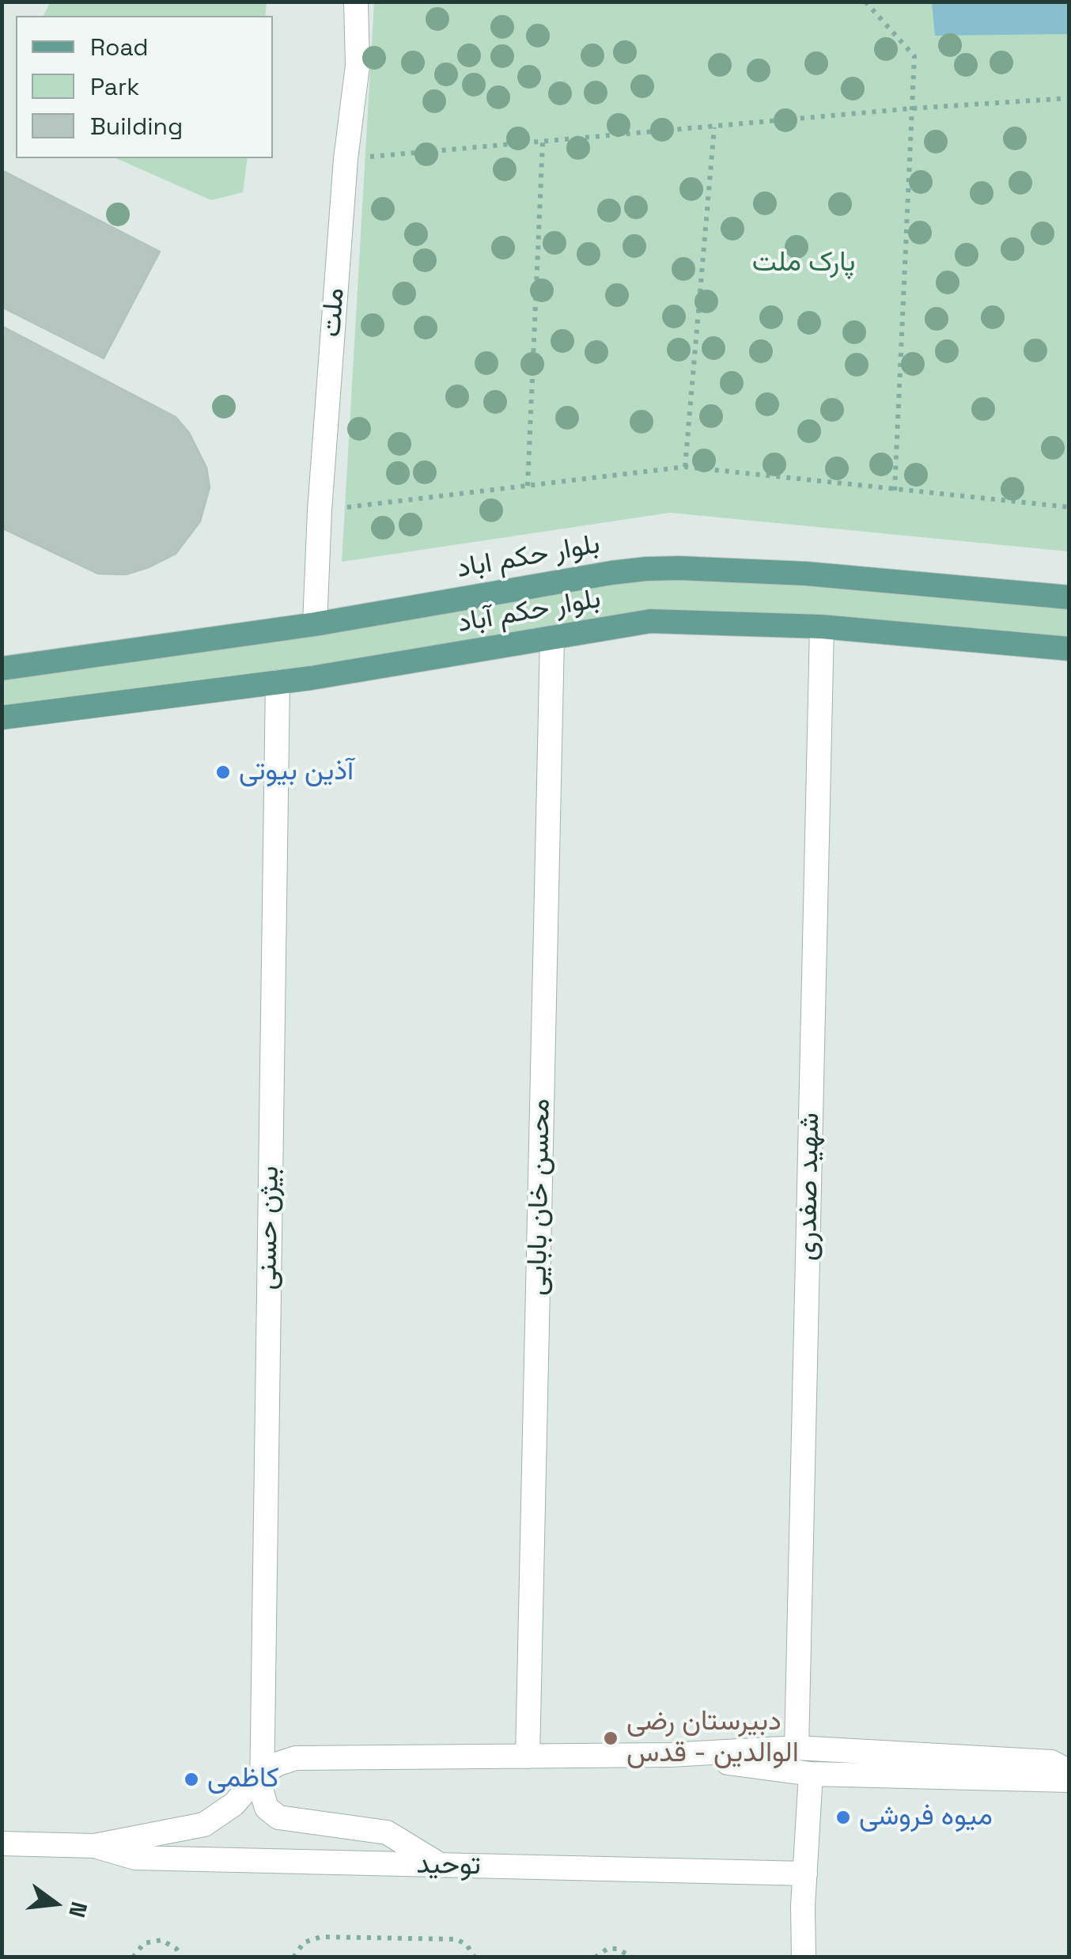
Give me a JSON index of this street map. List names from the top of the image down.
{
  "streets": {
    "main road": ["بلوار حکم اباد", "بلوار حکم آباد"],
    "street": [
      "ملت",
      "شهید صفدری",
      "محسن خان بابایی",
      "بیژن حسنی",
      "توحید"
    ]
  },
  "crossings": [
    ["ملت", "بلوار حکم اباد"],
    ["بلوار حکم آباد", "شهید صفدری"],
    ["بلوار حکم آباد", "محسن خان بابایی"],
    ["بلوار حکم آباد", "بیژن حسنی"],
    ["شهید صفدری", "توحید"],
    ["محسن خان بابایی", "توحید"],
    ["بیژن حسنی", "توحید"]
  ],
  "parks": ["پارک ملت"],
  "places": [
    "آذین بیوتی",
    "دبیرستان رضی الوالدین - قدس",
    "کاظمی",
    "میوه فروشی"
  ],
  "legend": ["Road", "Park", "Building"],
  "north": "right"
}
